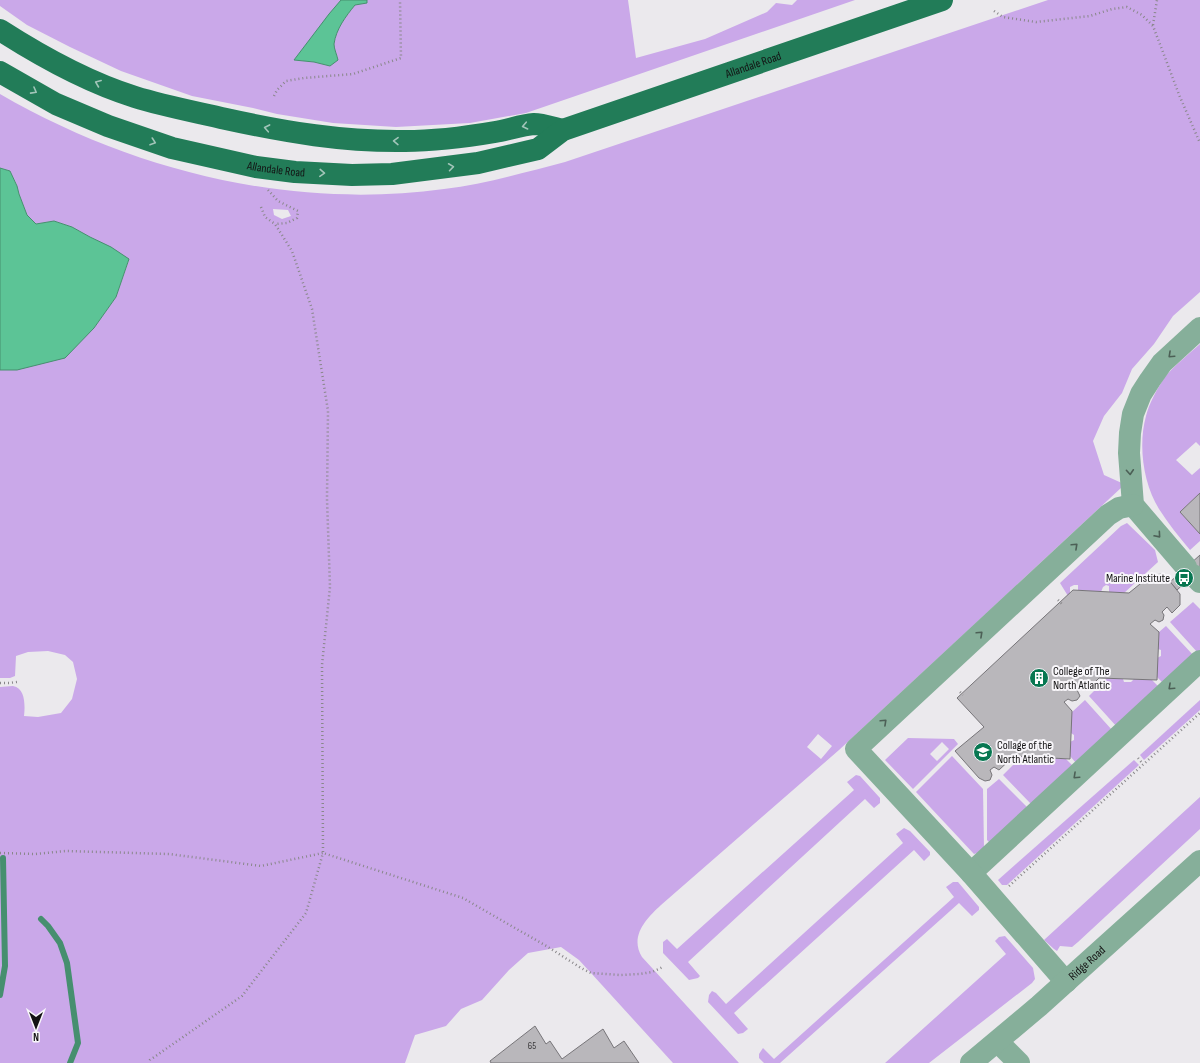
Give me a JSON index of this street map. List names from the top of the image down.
{
  "streets": {
    "main road": ["Allandale Road"],
    "street": ["Ridge Road"]
  },
  "places": {
    "bus stop": ["Marine Institute"],
    "building": ["College of The North Atlantic"],
    "school or university": ["Collage of the North Atlantic"]
  },
  "house_numbers": ["65"],
  "north": "bottom"
}
